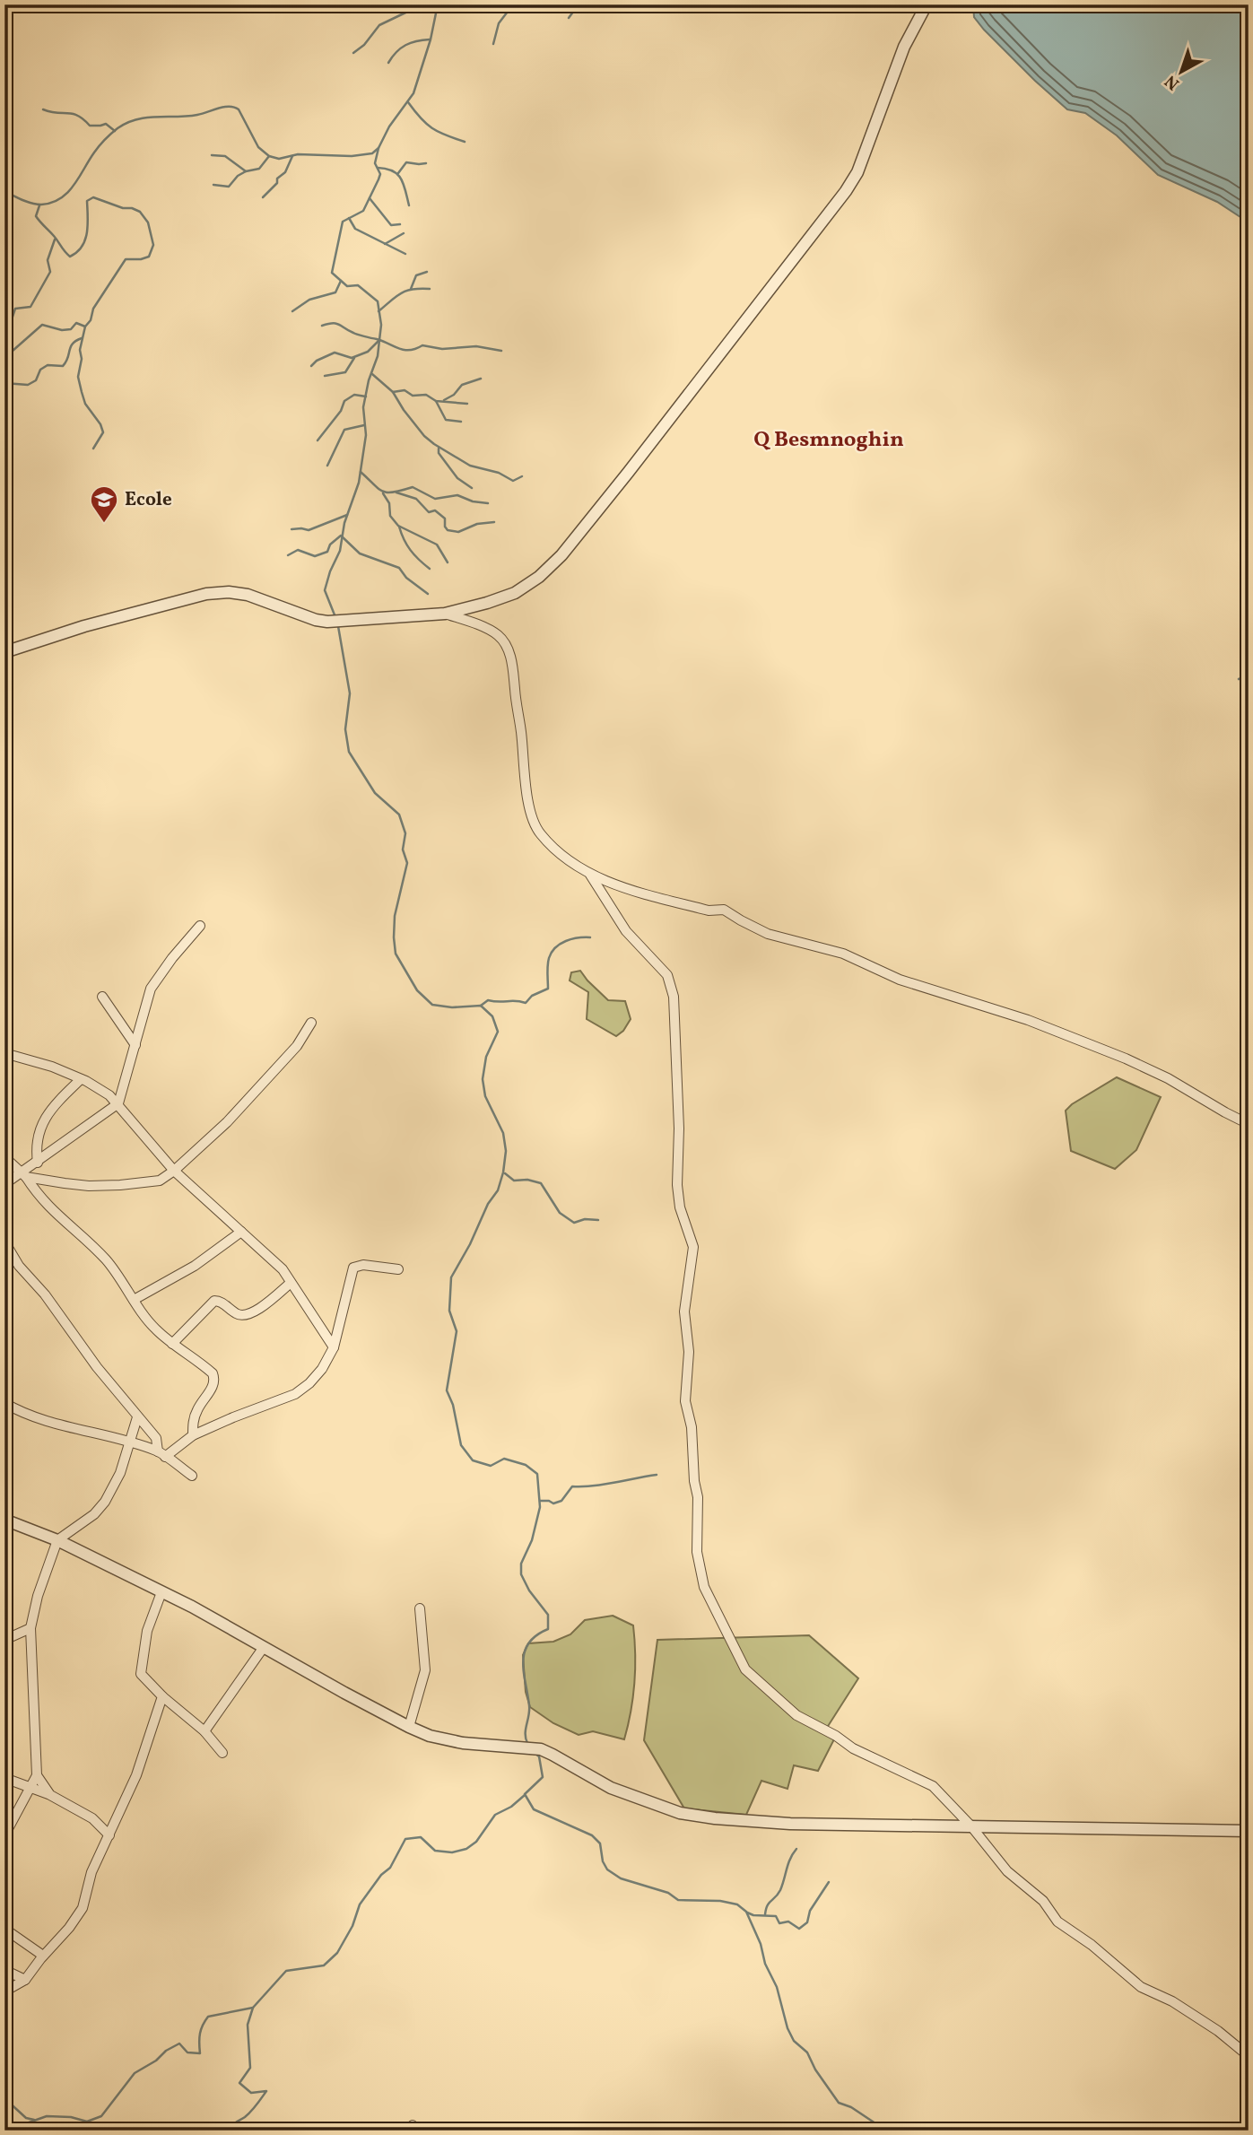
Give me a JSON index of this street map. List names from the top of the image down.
{
  "districts": ["Q Besmnoghin"],
  "places": {
    "school or university": ["Ecole"]
  },
  "north": "bottom left"
}
